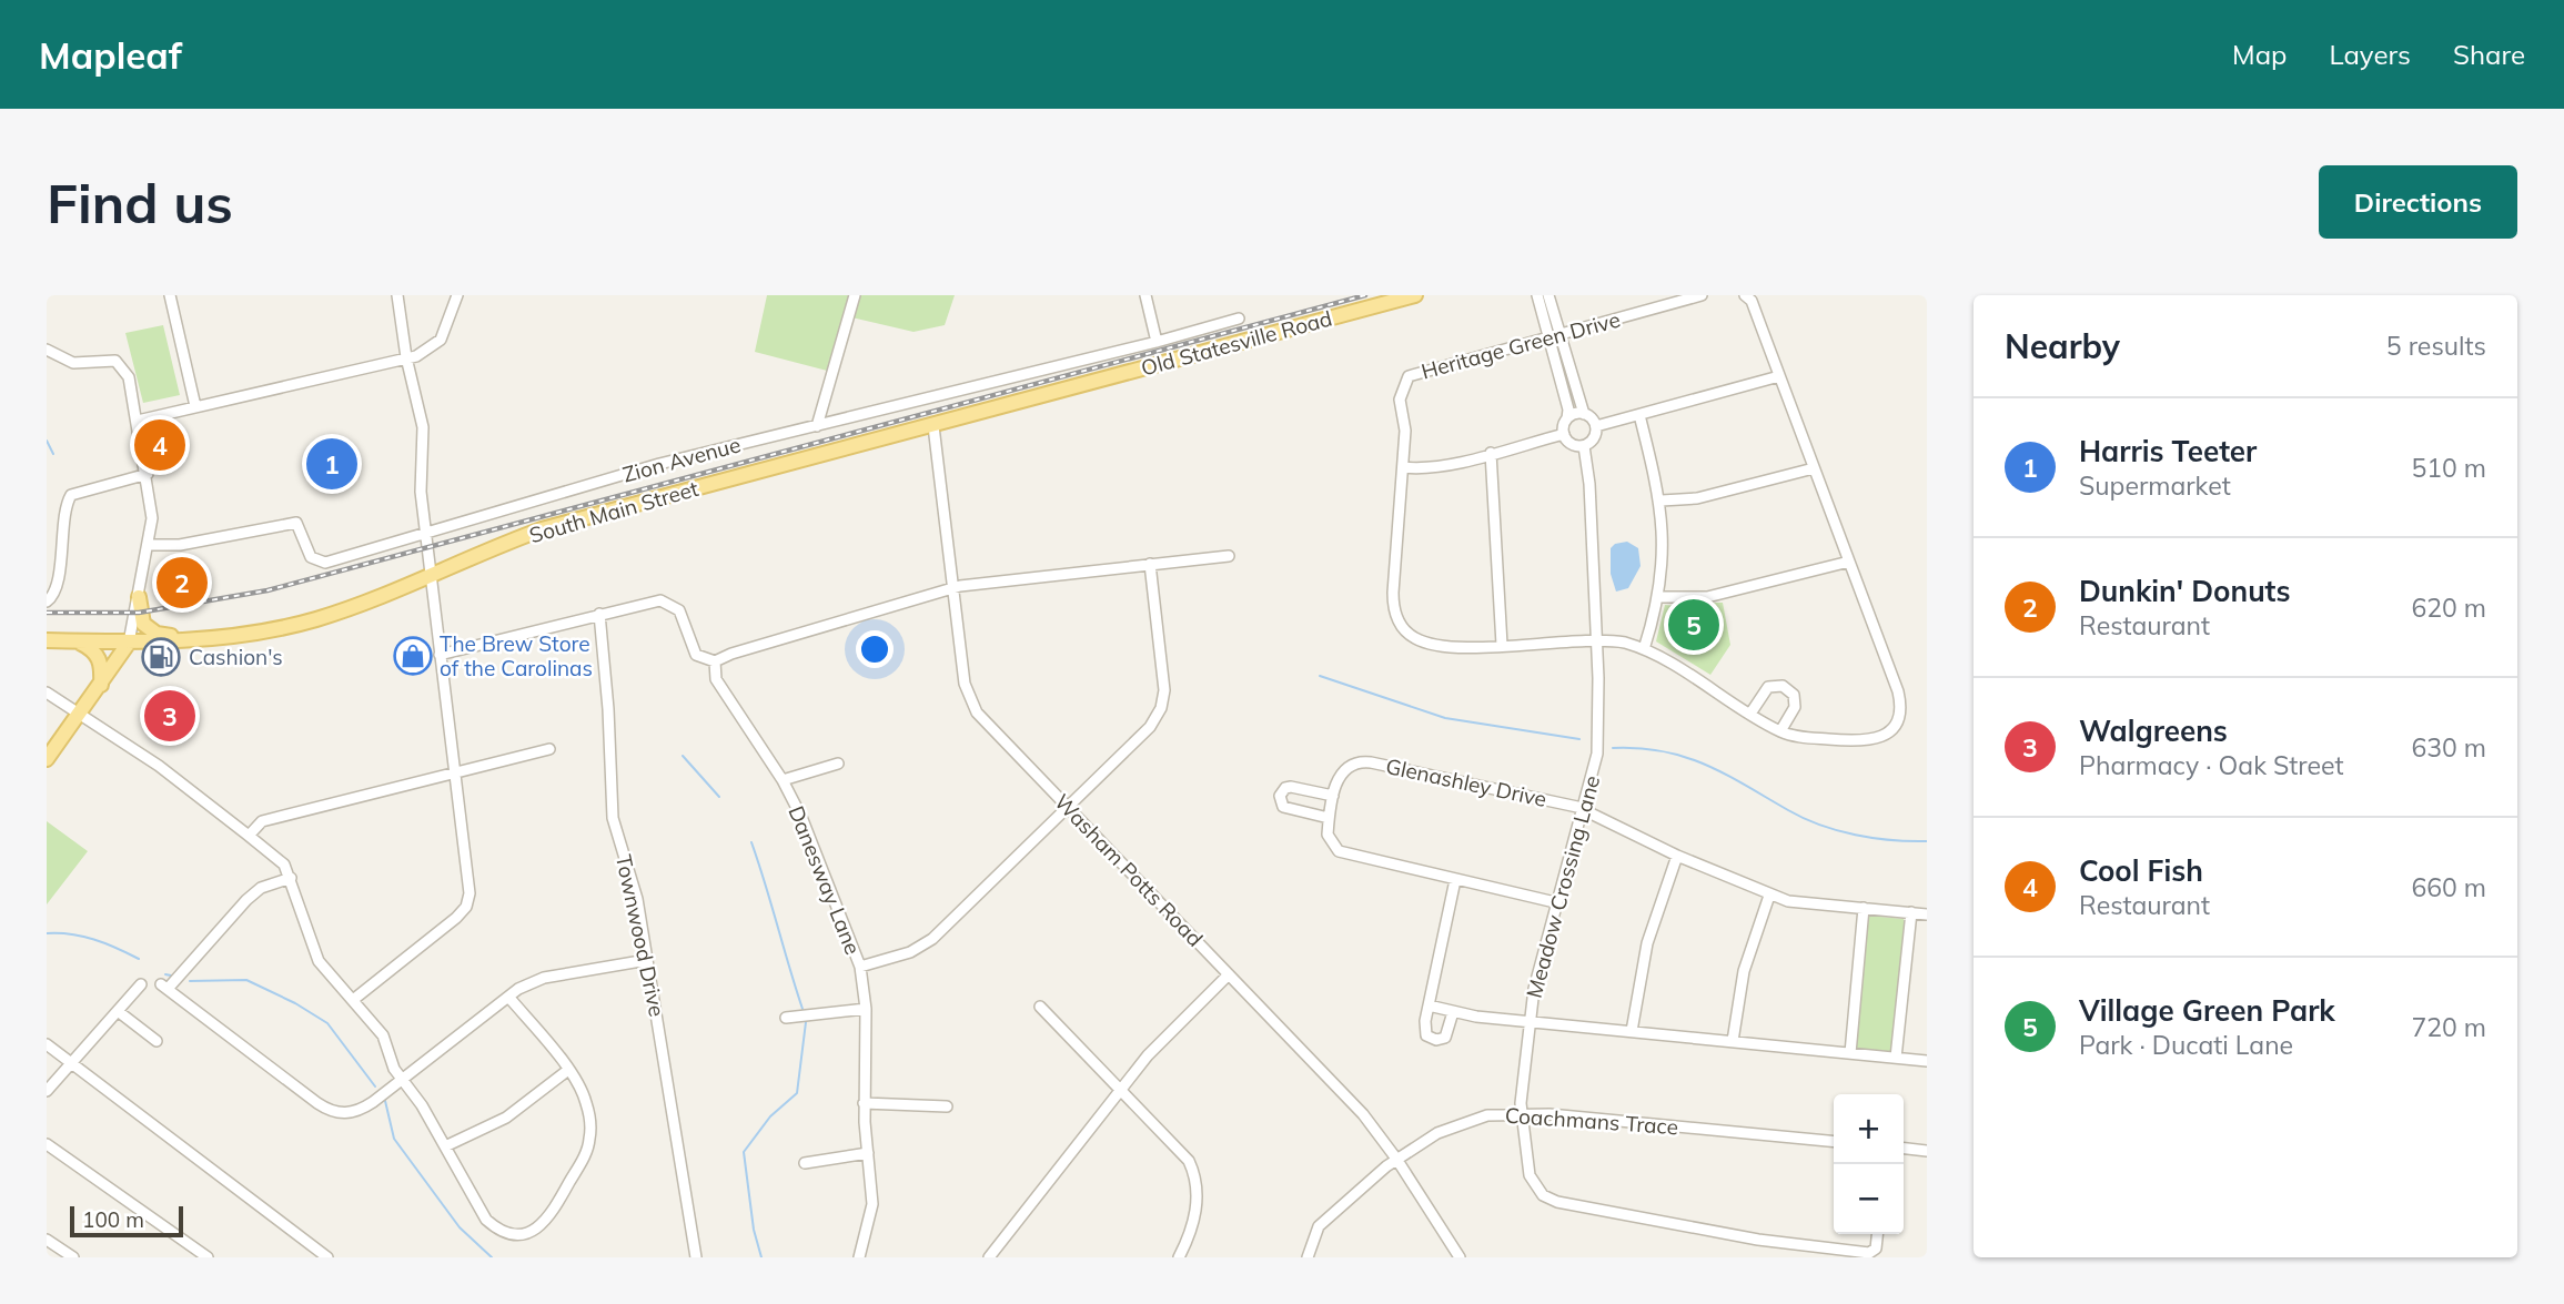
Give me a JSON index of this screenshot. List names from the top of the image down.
{
  "streets": {
    "main road": ["Old Statesville Road", "South Main Street"],
    "street": [
      "Heritage Green Drive",
      "Zion Avenue",
      "Glenashley Drive",
      "Washam Potts Road",
      "Danesway Lane",
      "Meadow Crossing Lane",
      "Townwood Drive",
      "Coachmans Trace"
    ]
  },
  "crossings": [
    ["Old Statesville Road", "South Main Street"],
    ["Heritage Green Drive", "Meadow Crossing Lane"],
    ["South Main Street", "Washam Potts Road"],
    ["Glenashley Drive", "Meadow Crossing Lane"],
    ["Washam Potts Road", "Coachmans Trace"],
    ["Meadow Crossing Lane", "Coachmans Trace"]
  ],
  "places": {
    "shop": ["The Brew Store of the Carolinas"],
    "fuel station": ["Cashion's"]
  },
  "scale_bar": "100 m",
  "page": {
    "header": "Mapleaf",
    "nav": ["Map", "Layers", "Share"],
    "buttons": "Directions",
    "title": "Find us",
    "heading": ["Nearby", "5 results"],
    "list": [
      {
        "mark": "1",
        "name": "Harris Teeter",
        "note": "Supermarket",
        "value": "510 m"
      },
      {
        "mark": "2",
        "name": "Dunkin' Donuts",
        "note": "Restaurant",
        "value": "620 m"
      },
      {
        "mark": "3",
        "name": "Walgreens",
        "note": "Pharmacy · Oak Street",
        "value": "630 m"
      },
      {
        "mark": "4",
        "name": "Cool Fish",
        "note": "Restaurant",
        "value": "660 m"
      },
      {
        "mark": "5",
        "name": "Village Green Park",
        "note": "Park · Ducati Lane",
        "value": "720 m"
      }
    ],
    "pins": [
      "4",
      "1",
      "2",
      "5",
      "3"
    ],
    "map_buttons": ["+", "−"],
    "scale": "100 m"
  }
}
